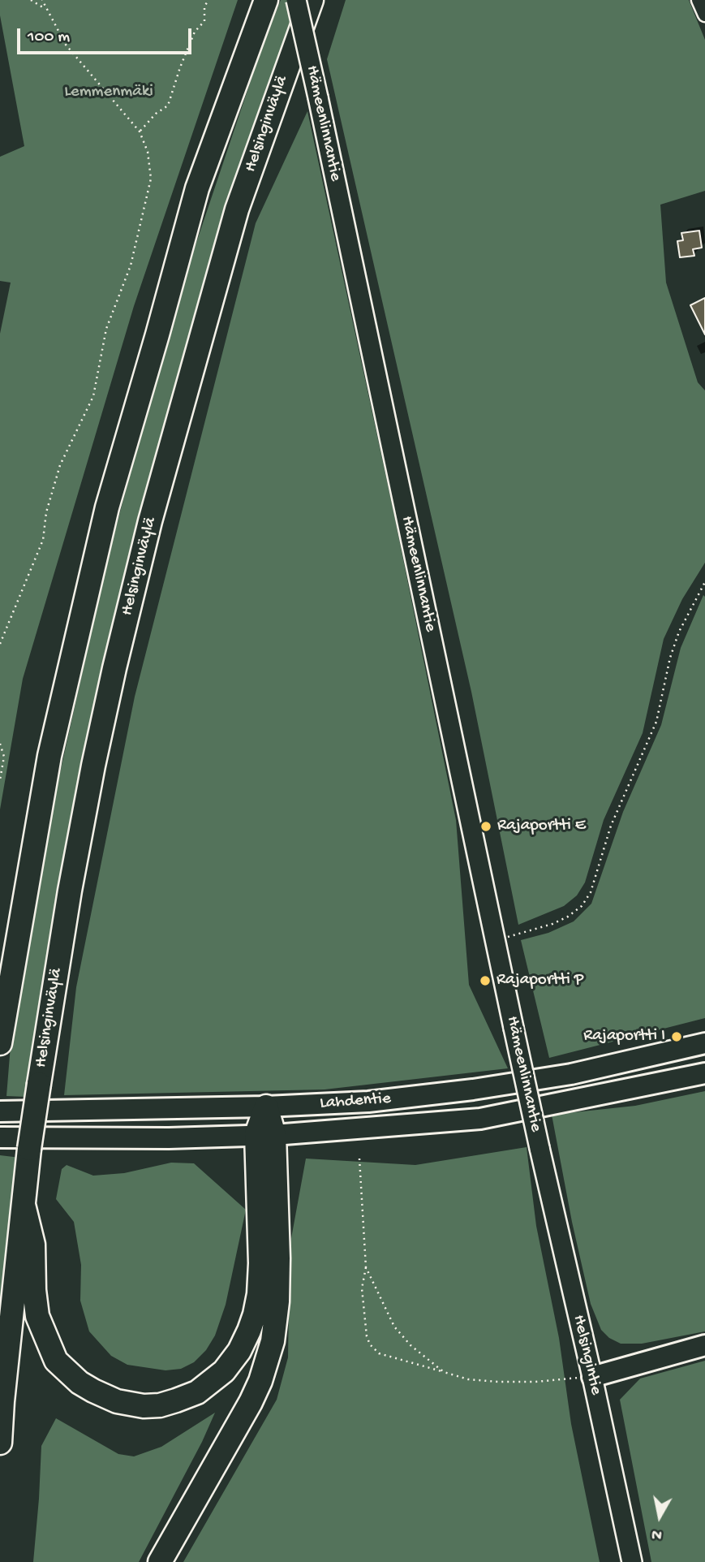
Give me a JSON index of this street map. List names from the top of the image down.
{
  "streets": {
    "highway": ["Helsinginväylä"],
    "main road": ["Hämeenlinnantie", "Lahdentie", "Helsingintie"]
  },
  "crossings": [
    ["Hämeenlinnantie", "Helsingintie"]
  ],
  "parks": ["Lemmenmäki"],
  "places": ["Rajaportti E", "Rajaportti P", "Rajaportti I"],
  "scale_bar": "100 m",
  "north": "bottom"
}
